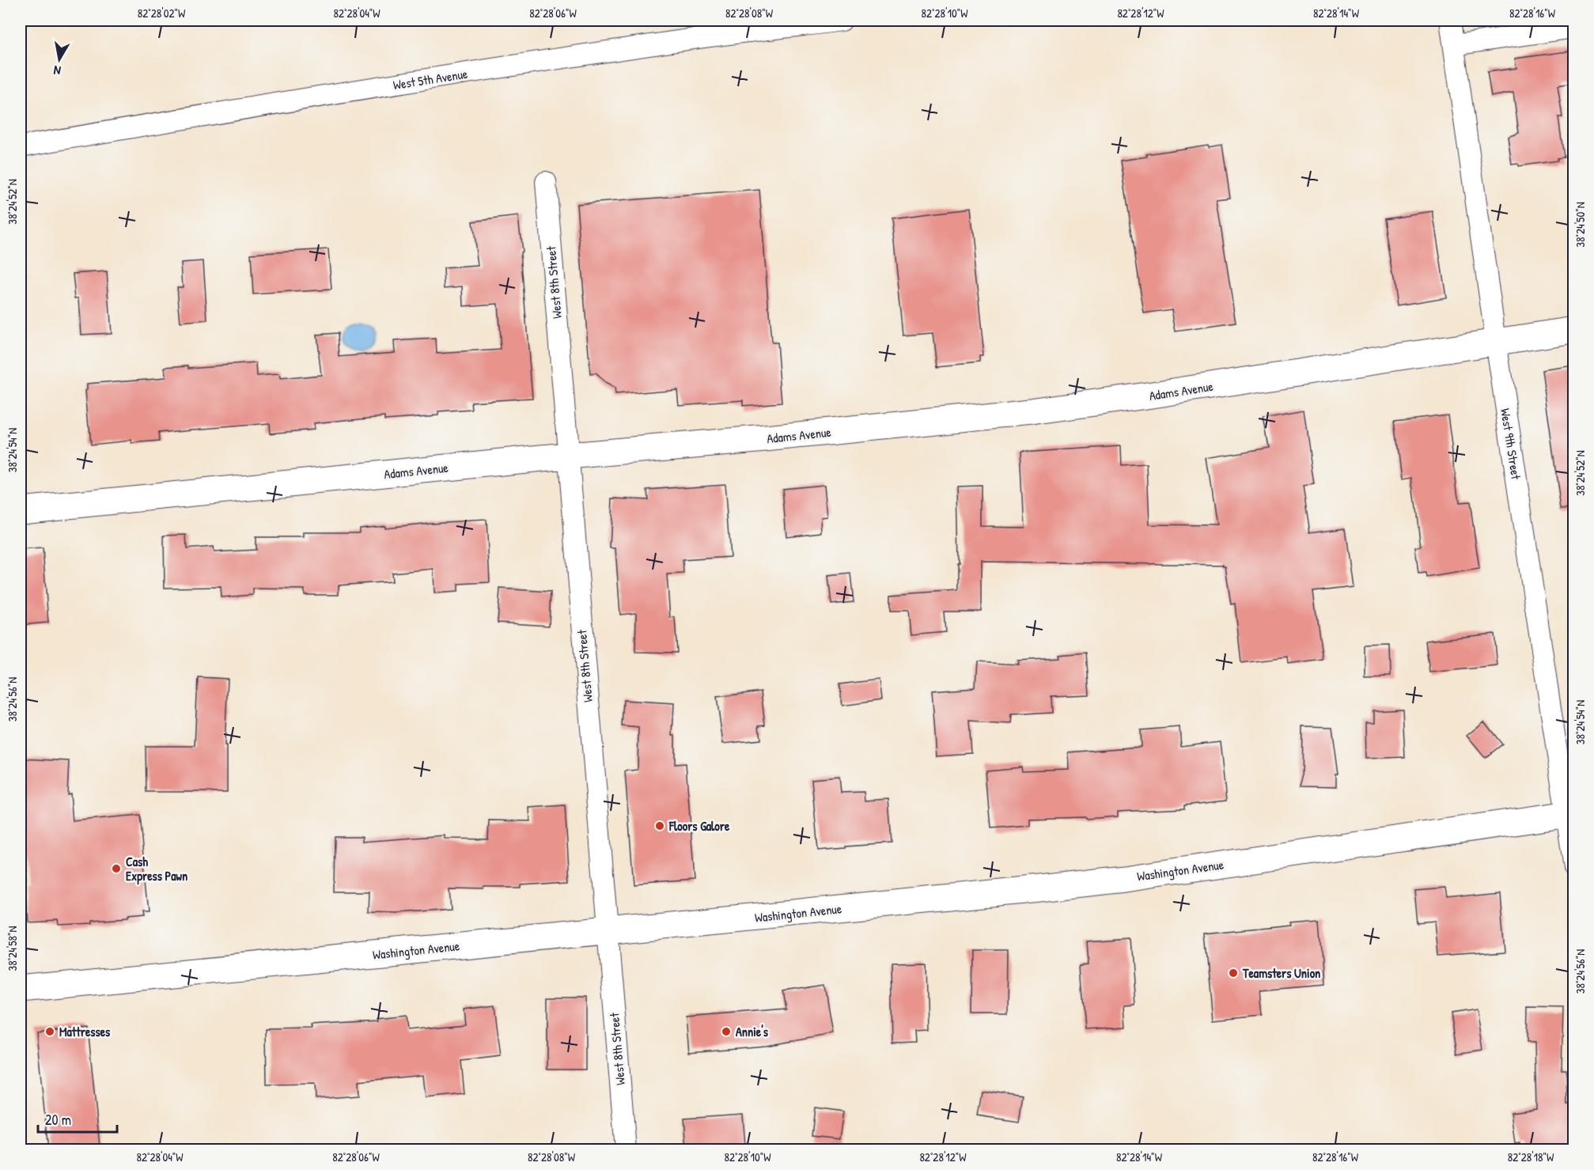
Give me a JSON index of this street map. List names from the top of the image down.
{
  "streets": {
    "main road": ["Adams Avenue", "Washington Avenue"],
    "street": ["West 5th Avenue", "West 8th Street", "West 9th Street"]
  },
  "crossings": [
    ["West 8th Street", "Adams Avenue"],
    ["West 8th Street", "Washington Avenue"],
    ["Adams Avenue", "West 9th Street"],
    ["West 9th Street", "Washington Avenue"]
  ],
  "places": [
    "Floors Galore",
    "Cash Express Pawn",
    "Teamsters Union",
    "Mattresses",
    "Annie's"
  ],
  "scale_bar": "20 m",
  "north": "bottom",
  "coordinates": [
    "82°28'02\"W",
    "82°28'04\"W",
    "82°28'06\"W",
    "82°28'08\"W",
    "82°28'10\"W",
    "82°28'12\"W",
    "82°28'14\"W",
    "82°28'16\"W",
    "38°24'52\"N",
    "38°24'50\"N",
    "38°24'54\"N",
    "38°24'56\"N",
    "38°24'58\"N",
    "82°28'18\"W"
  ]
}
